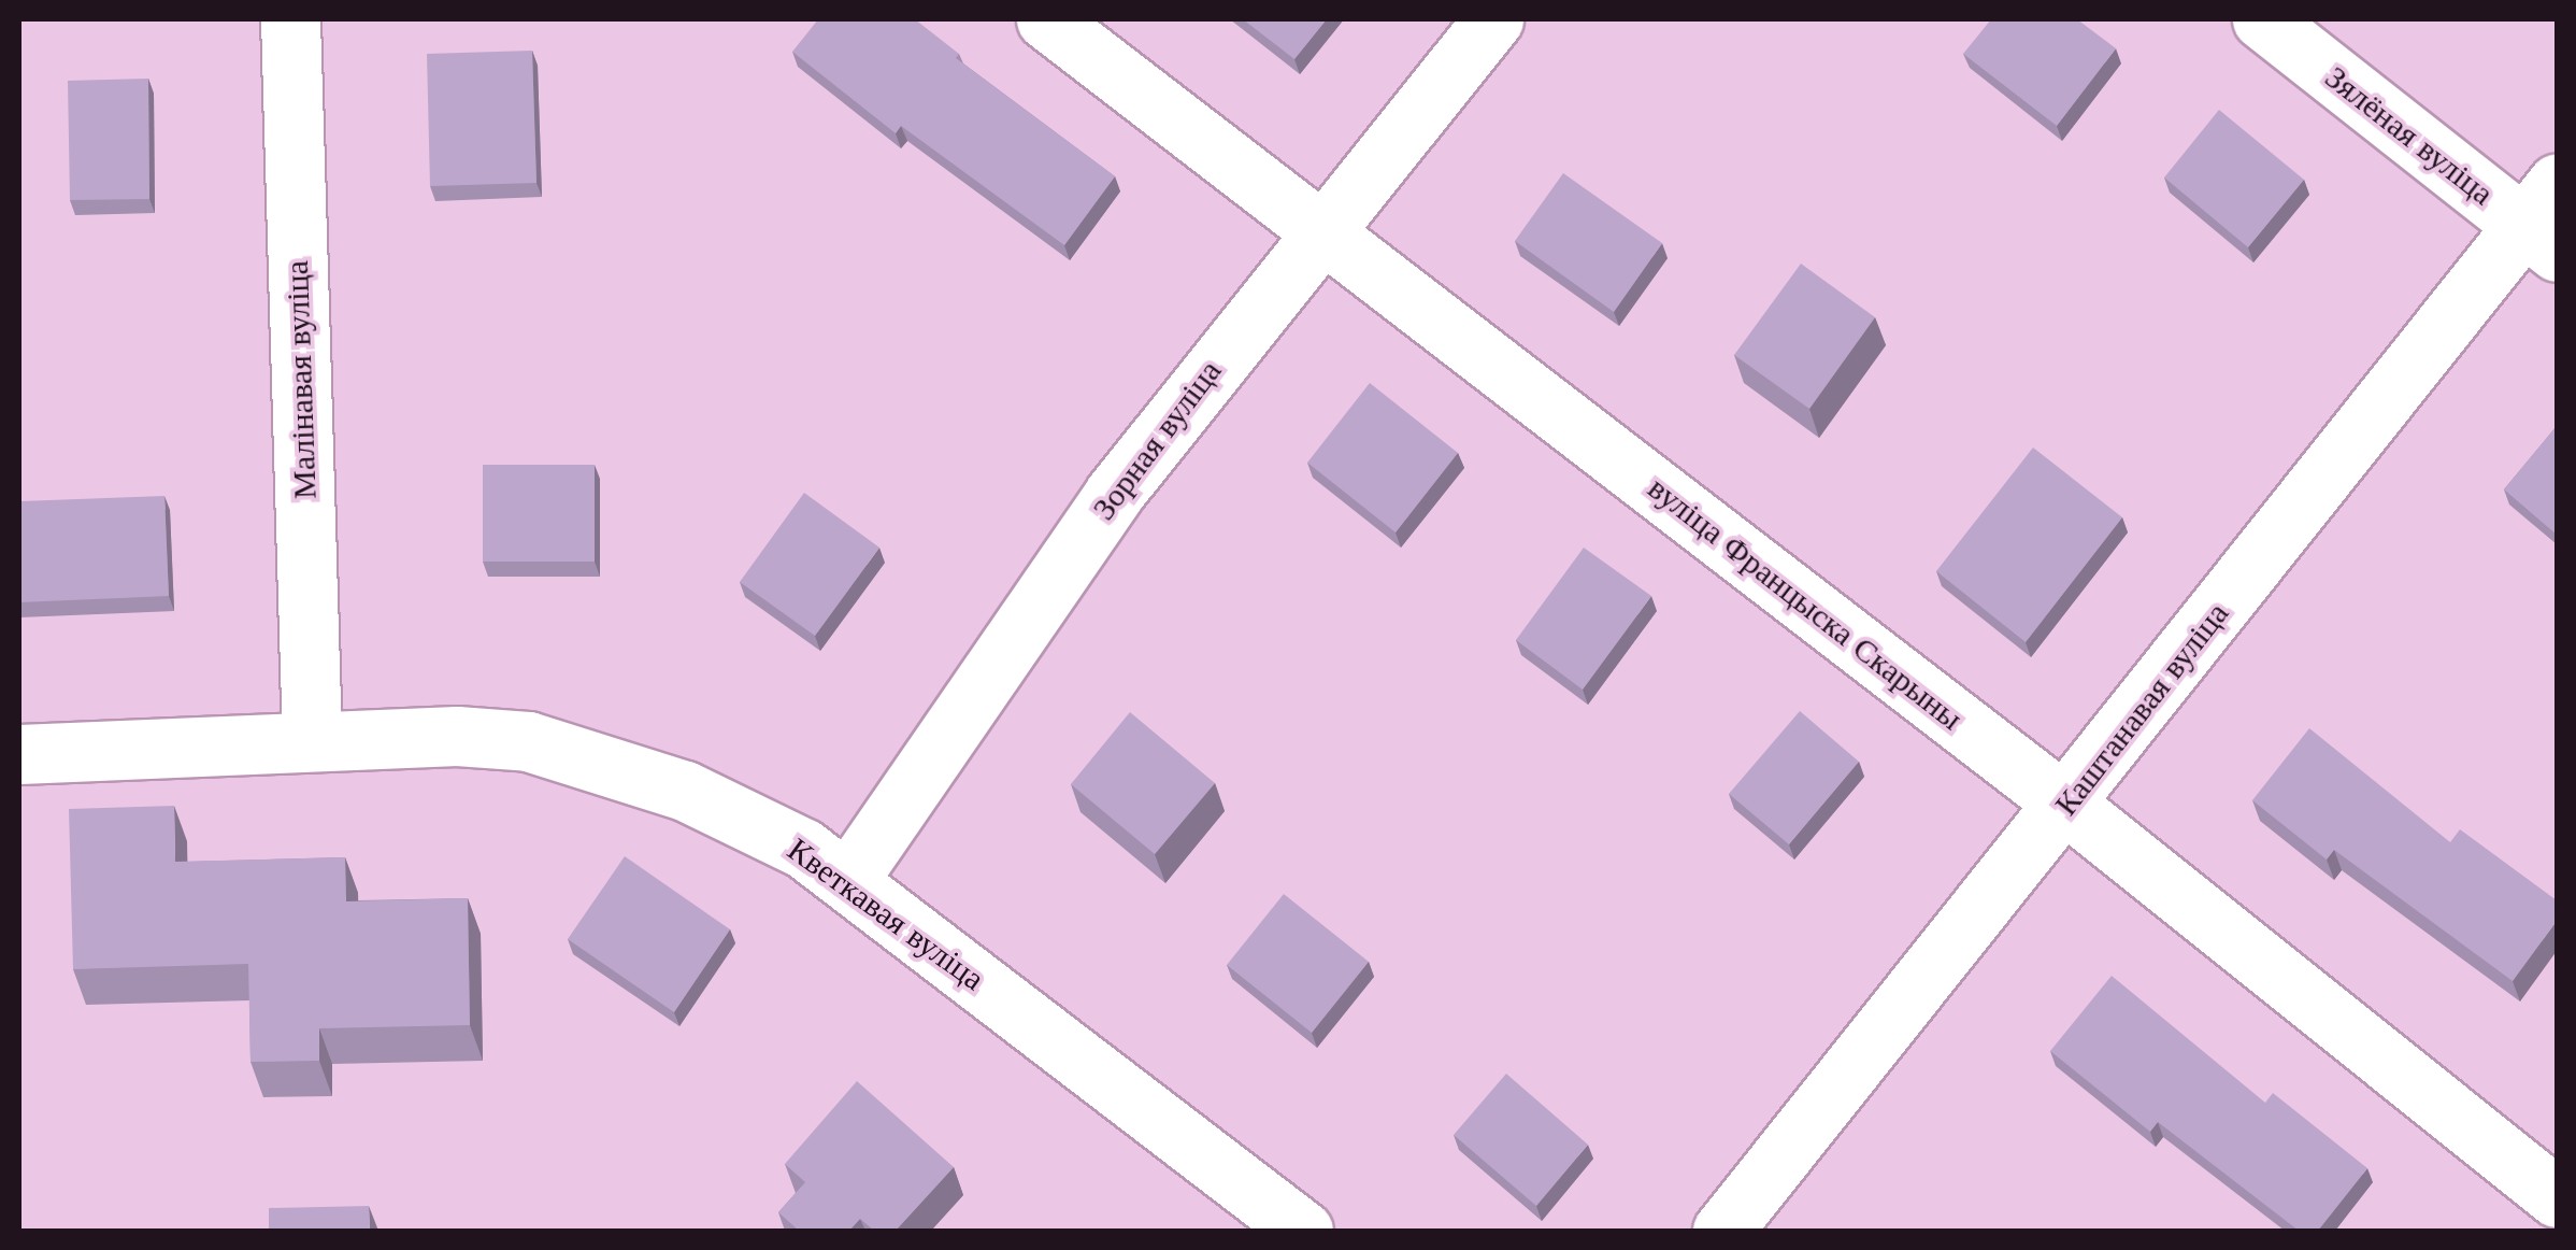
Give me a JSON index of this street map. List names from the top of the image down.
{
  "streets": {
    "street": [
      "Зялёная вуліца",
      "Малінавая вуліца",
      "Зорная вуліца",
      "вуліца Францыска Скарыны",
      "Каштанавая вуліца",
      "Кветкавая вуліца"
    ]
  },
  "crossings": [
    ["Зялёная вуліца", "Каштанавая вуліца"],
    ["Малінавая вуліца", "Кветкавая вуліца"],
    ["Зорная вуліца", "вуліца Францыска Скарыны"],
    ["Зорная вуліца", "Кветкавая вуліца"],
    ["вуліца Францыска Скарыны", "Каштанавая вуліца"]
  ]
}
